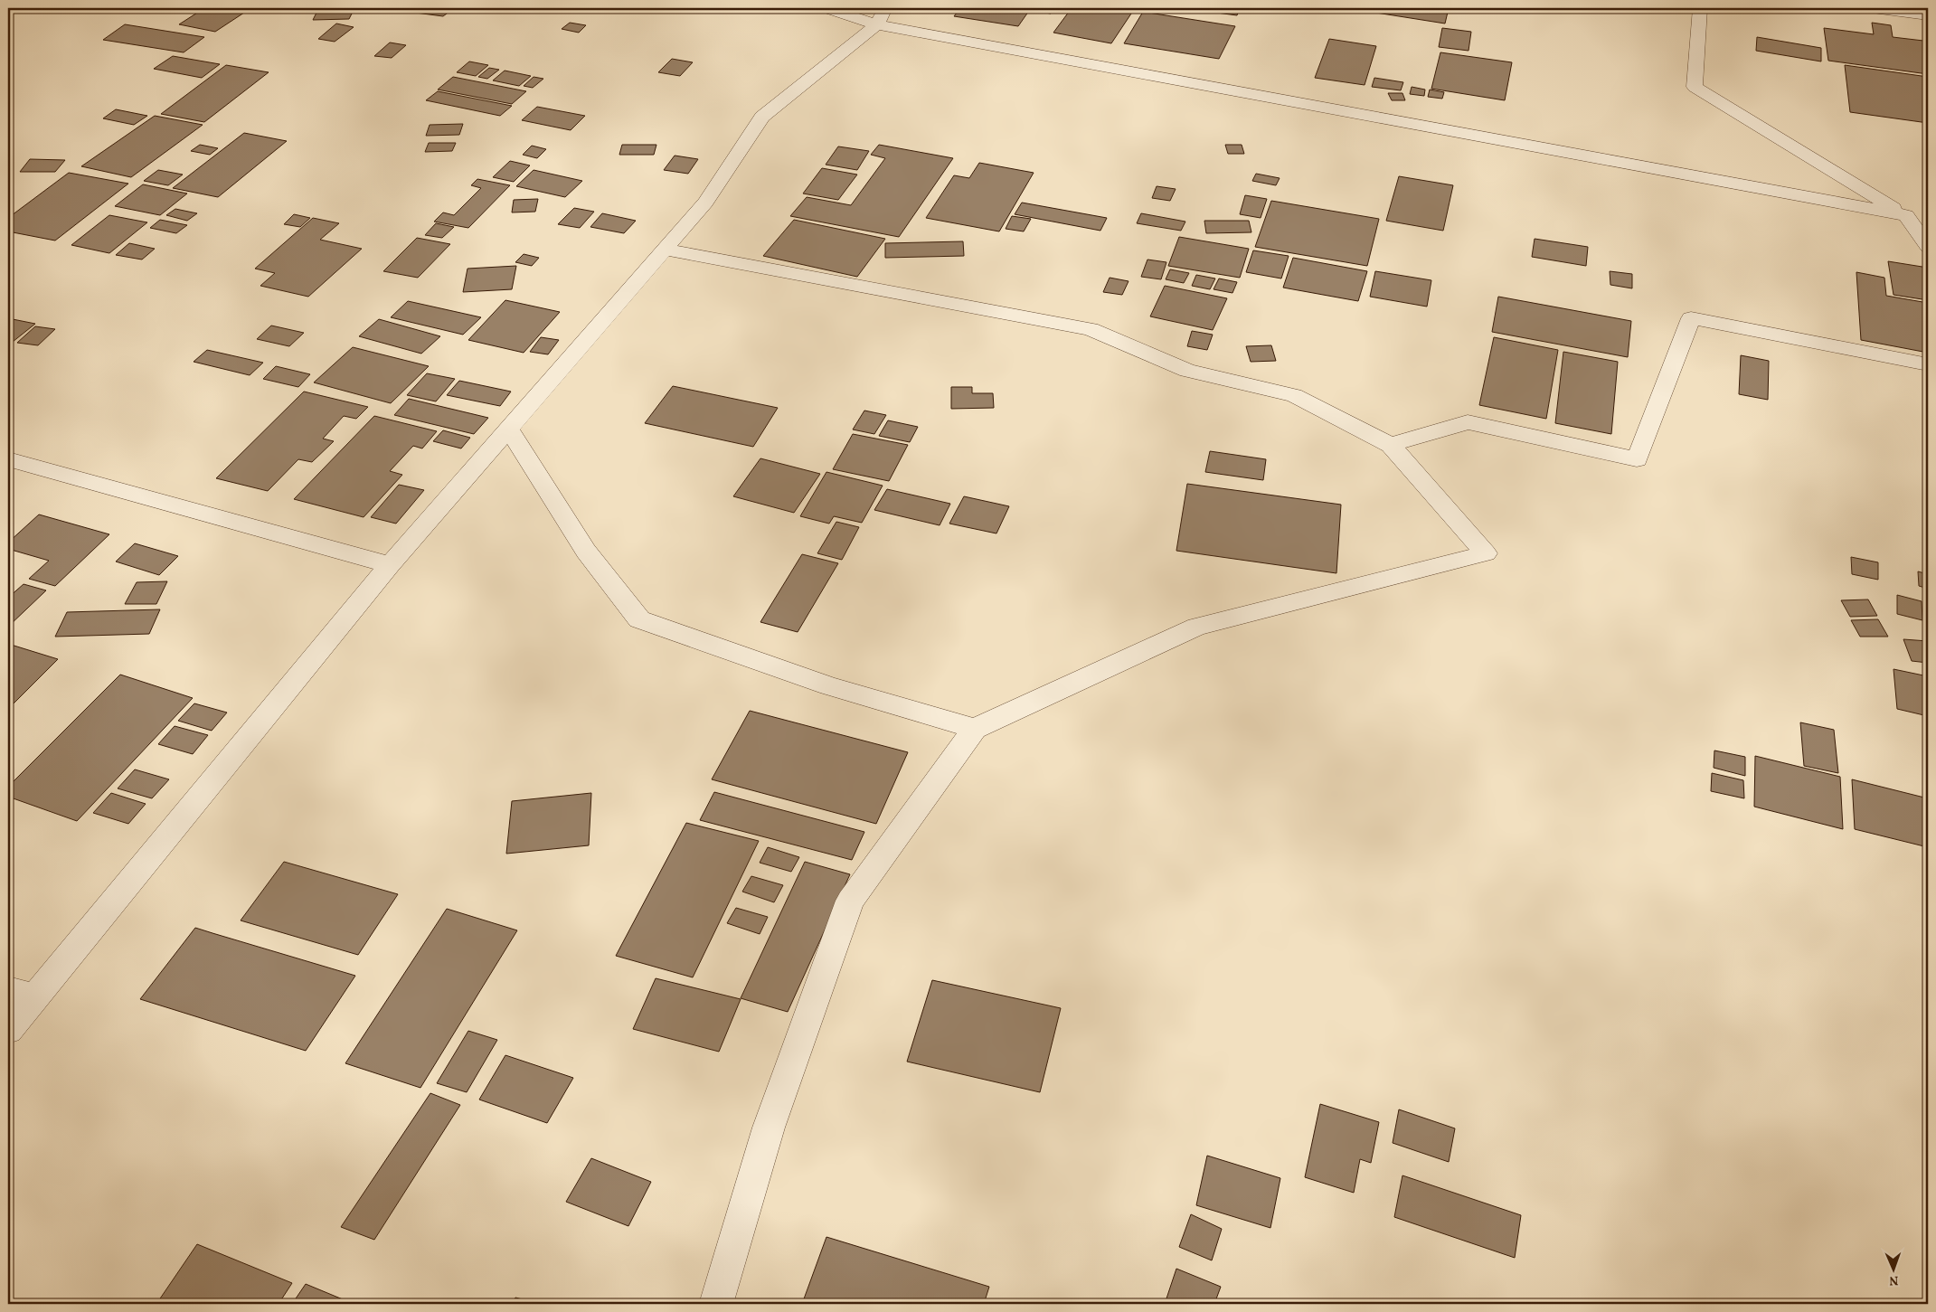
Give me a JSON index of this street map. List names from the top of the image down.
{
  "north": "bottom"
}
